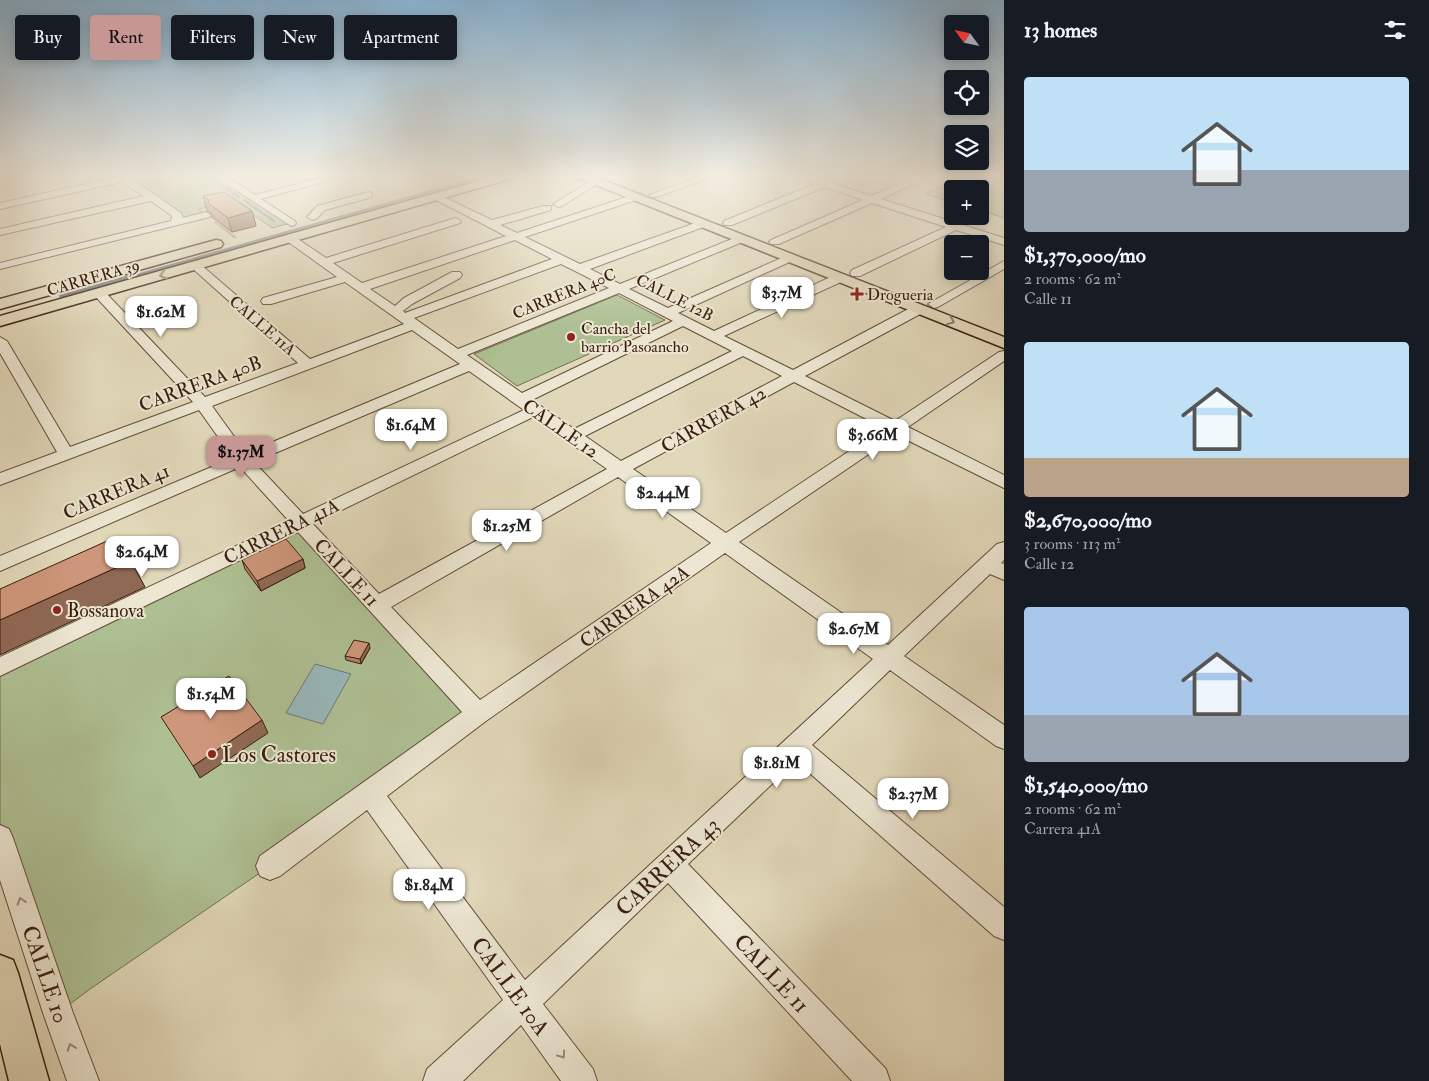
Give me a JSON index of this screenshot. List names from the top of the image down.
{
  "streets": {
    "main road": ["CARRERA 39"],
    "street": [
      "CARRERA 40C",
      "CALLE 12B",
      "CALLE 11A",
      "CARRERA 40B",
      "CARRERA 42",
      "CALLE 12",
      "CARRERA 41",
      "CARRERA 41A",
      "CALLE 11",
      "CARRERA 42A",
      "CARRERA 43",
      "CALLE 10",
      "CALLE 10A"
    ]
  },
  "crossings": [
    ["CARRERA 39", "CALLE 11A"],
    ["CARRERA 39", "CALLE 12"],
    ["CARRERA 39", "CALLE 11"],
    ["CARRERA 40C", "CALLE 12B"],
    ["CARRERA 40C", "CALLE 12"],
    ["CALLE 12B", "CARRERA 40B"],
    ["CALLE 12B", "CARRERA 42"],
    ["CALLE 12B", "CARRERA 42A"],
    ["CALLE 11A", "CARRERA 40B"],
    ["CARRERA 40B", "CALLE 12"],
    ["CARRERA 40B", "CALLE 11"],
    ["CARRERA 42", "CALLE 12"],
    ["CARRERA 42", "CALLE 11"],
    ["CALLE 12", "CARRERA 41"],
    ["CALLE 12", "CARRERA 41A"],
    ["CALLE 12", "CARRERA 42A"],
    ["CALLE 12", "CARRERA 43"],
    ["CARRERA 41", "CALLE 11"],
    ["CARRERA 41A", "CALLE 11"],
    ["CALLE 11", "CARRERA 42A"],
    ["CALLE 11", "CARRERA 43"],
    ["CARRERA 42A", "CALLE 10A"],
    ["CARRERA 43", "CALLE 10A"]
  ],
  "one_way": ["CALLE 10"],
  "places": {
    "health": ["Drogueria"],
    "other": ["Cancha del barrio Pasoancho", "Bossanova", "Los Castores"]
  },
  "north": "top left",
  "page": {
    "heading": "13 homes",
    "map_buttons": ["+", "−"],
    "chip": [
      "Buy",
      "Rent",
      "Filters",
      "New",
      "Apartment"
    ],
    "list": [
      {
        "name": "$1,370,000/mo",
        "note": "2 rooms · 62 m² · Calle 11"
      },
      {
        "name": "$2,670,000/mo",
        "note": "3 rooms · 113 m² · Calle 12"
      },
      {
        "name": "$1,540,000/mo",
        "note": "2 rooms · 62 m² · Carrera 41A"
      }
    ],
    "price": [
      "$3.7M",
      "$1.62M",
      "$1.64M",
      "$3.66M",
      "$1.37M",
      "$2.44M",
      "$1.25M",
      "$2.64M",
      "$2.67M",
      "$1.54M",
      "$1.81M",
      "$2.37M",
      "$1.84M"
    ]
  }
}
